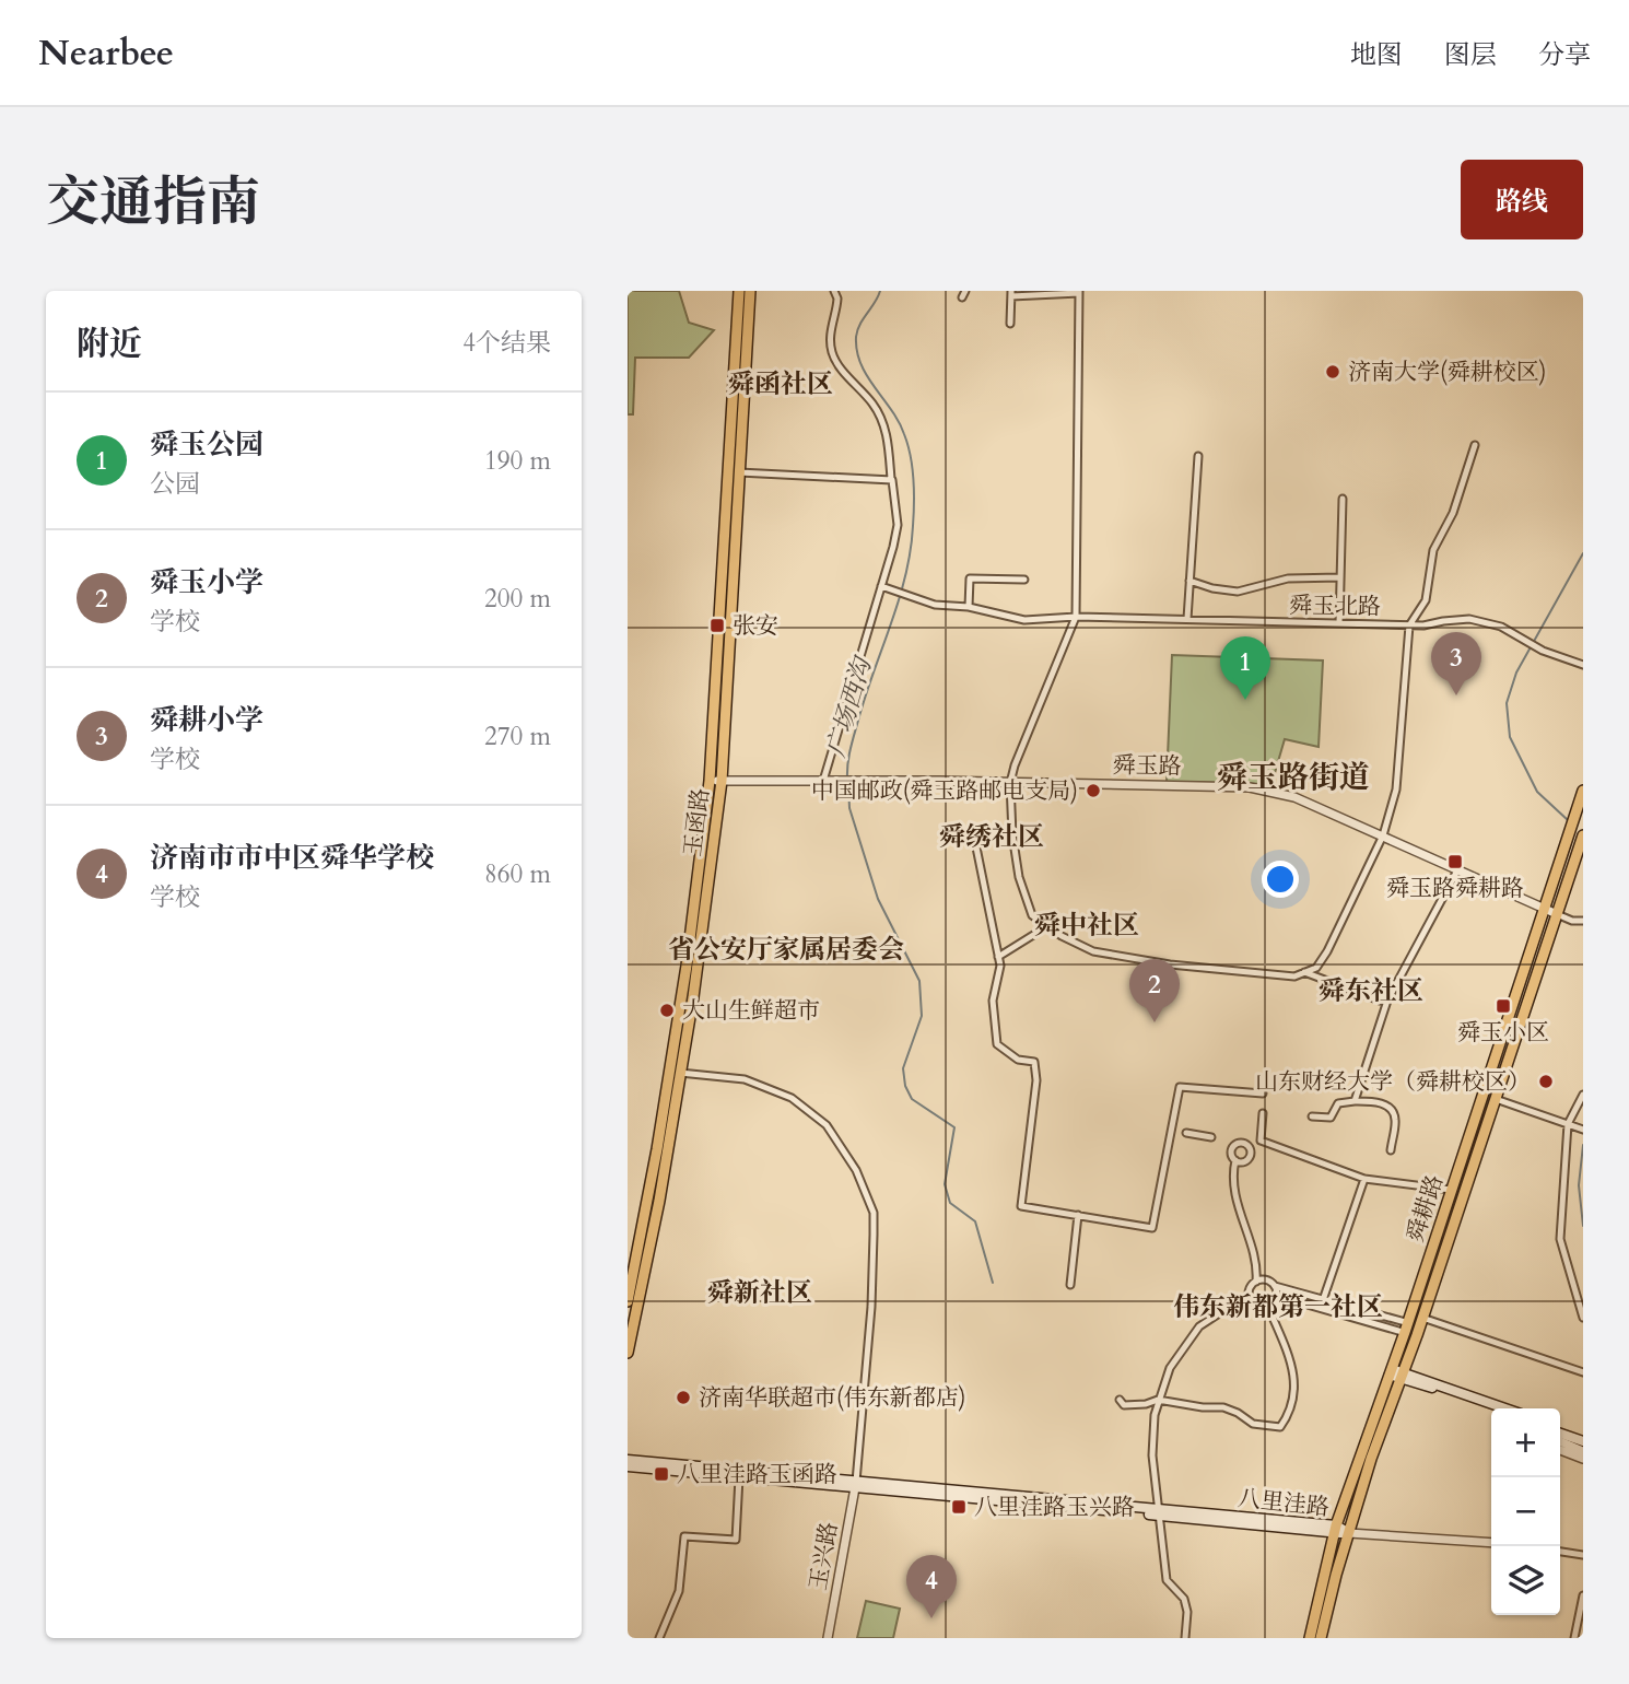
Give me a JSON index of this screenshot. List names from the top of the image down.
{
  "streets": {
    "main road": ["玉函路", "舜耕路", "八里洼路"],
    "street": ["舜玉北路", "舜玉路", "玉兴路"]
  },
  "crossings": [
    ["舜玉路", "玉函路"],
    ["舜玉路", "舜耕路"],
    ["舜耕路", "八里洼路"],
    ["八里洼路", "玉兴路"]
  ],
  "districts": [
    "舜函社区",
    "舜玉路街道",
    "舜绣社区",
    "舜中社区",
    "省公安厅家属居委会",
    "舜东社区",
    "舜新社区",
    "伟东新都第一社区"
  ],
  "water": ["广场西沟"],
  "places": {
    "other": [
      "济南大学(舜耕校区)",
      "中国邮政(舜玉路邮电支局)",
      "大山生鲜超市",
      "山东财经大学（舜耕校区）",
      "济南华联超市(伟东新都店)"
    ],
    "transit": [
      "张安",
      "舜玉路舜耕路",
      "舜玉小区",
      "八里洼路玉函路",
      "八里洼路玉兴路"
    ]
  },
  "page": {
    "header": "Nearbee",
    "nav": ["地图", "图层", "分享"],
    "title": "交通指南",
    "buttons": "路线",
    "heading": ["附近", "4个结果"],
    "list": [
      {
        "mark": "1",
        "name": "舜玉公园",
        "note": "公园",
        "value": "190 m"
      },
      {
        "mark": "2",
        "name": "舜玉小学",
        "note": "学校",
        "value": "200 m"
      },
      {
        "mark": "3",
        "name": "舜耕小学",
        "note": "学校",
        "value": "270 m"
      },
      {
        "mark": "4",
        "name": "济南市市中区舜华学校",
        "note": "学校",
        "value": "860 m"
      }
    ],
    "pins": [
      "3",
      "1",
      "2",
      "4"
    ],
    "map_buttons": ["+", "−"]
  }
}
